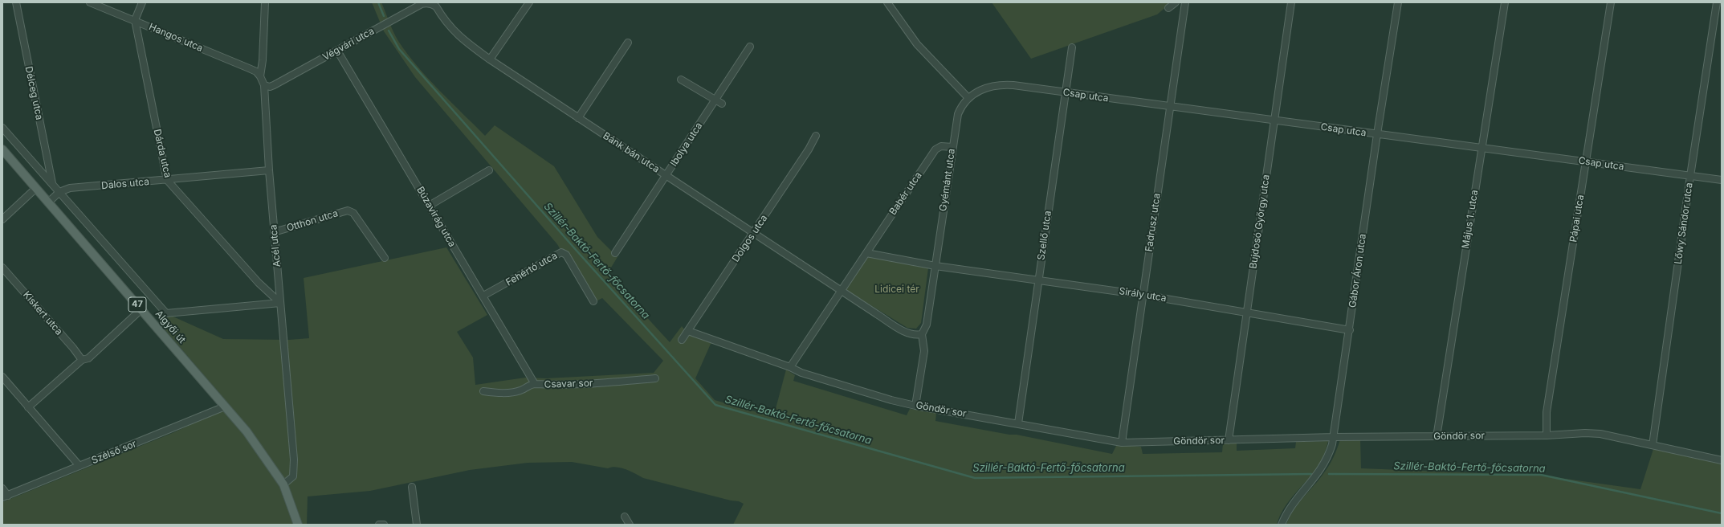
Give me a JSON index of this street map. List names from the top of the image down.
{
  "streets": {
    "main road": ["47", "Algyői út"],
    "street": [
      "Hangos utca",
      "Végvári utca",
      "Délceg utca",
      "Csap utca",
      "Ibolya utca",
      "Bánk bán utca",
      "Dárda utca",
      "Gyémánt utca",
      "Dalos utca",
      "Babér utca",
      "Búzavirág utca",
      "Pápai utca",
      "Május 1. utca",
      "Otthon utca",
      "Bujdosó György utca",
      "Fadrusz utca",
      "Lőwy Sándor utca",
      "Szellő utca",
      "Dolgos utca",
      "Acél utca",
      "Fehértó utca",
      "Gábor Áron utca",
      "Sirály utca",
      "Kiskert utca",
      "Csavar sor",
      "Göndör sor",
      "Szélső sor"
    ]
  },
  "crossings": [
    ["Hangos utca", "Dárda utca"],
    ["Hangos utca", "Acél utca"],
    ["Végvári utca", "Bánk bán utca"],
    ["Végvári utca", "Búzavirág utca"],
    ["Végvári utca", "Acél utca"],
    ["Délceg utca", "Algyői út"],
    ["Csap utca", "Gyémánt utca"],
    ["Csap utca", "Pápai utca"],
    ["Csap utca", "Május 1. utca"],
    ["Csap utca", "Bujdosó György utca"],
    ["Csap utca", "Fadrusz utca"],
    ["Csap utca", "Lőwy Sándor utca"],
    ["Csap utca", "Szellő utca"],
    ["Csap utca", "Gábor Áron utca"],
    ["Ibolya utca", "Bánk bán utca"],
    ["Bánk bán utca", "Dolgos utca"],
    ["Dárda utca", "Dalos utca"],
    ["Dárda utca", "Acél utca"],
    ["Dárda utca", "Algyői út"],
    ["Gyémánt utca", "Babér utca"],
    ["Gyémánt utca", "Sirály utca"],
    ["Dalos utca", "Acél utca"],
    ["Dalos utca", "Algyői út"],
    ["Búzavirág utca", "Fehértó utca"],
    ["Búzavirág utca", "Csavar sor"],
    ["Pápai utca", "Göndör sor"],
    ["Május 1. utca", "Göndör sor"],
    ["Otthon utca", "Acél utca"],
    ["Bujdosó György utca", "Sirály utca"],
    ["Bujdosó György utca", "Göndör sor"],
    ["Fadrusz utca", "Sirály utca"],
    ["Fadrusz utca", "Göndör sor"],
    ["Lőwy Sándor utca", "Göndör sor"],
    ["Szellő utca", "Sirály utca"],
    ["Szellő utca", "Göndör sor"],
    ["Dolgos utca", "Göndör sor"],
    ["Acél utca", "Algyői út"],
    ["Gábor Áron utca", "Sirály utca"],
    ["Gábor Áron utca", "Göndör sor"],
    ["Algyői út", "Szélső sor"]
  ],
  "water": ["Szillér-Baktó-Fertő-főcsatorna"],
  "parks": ["Lidicei tér"]
}
